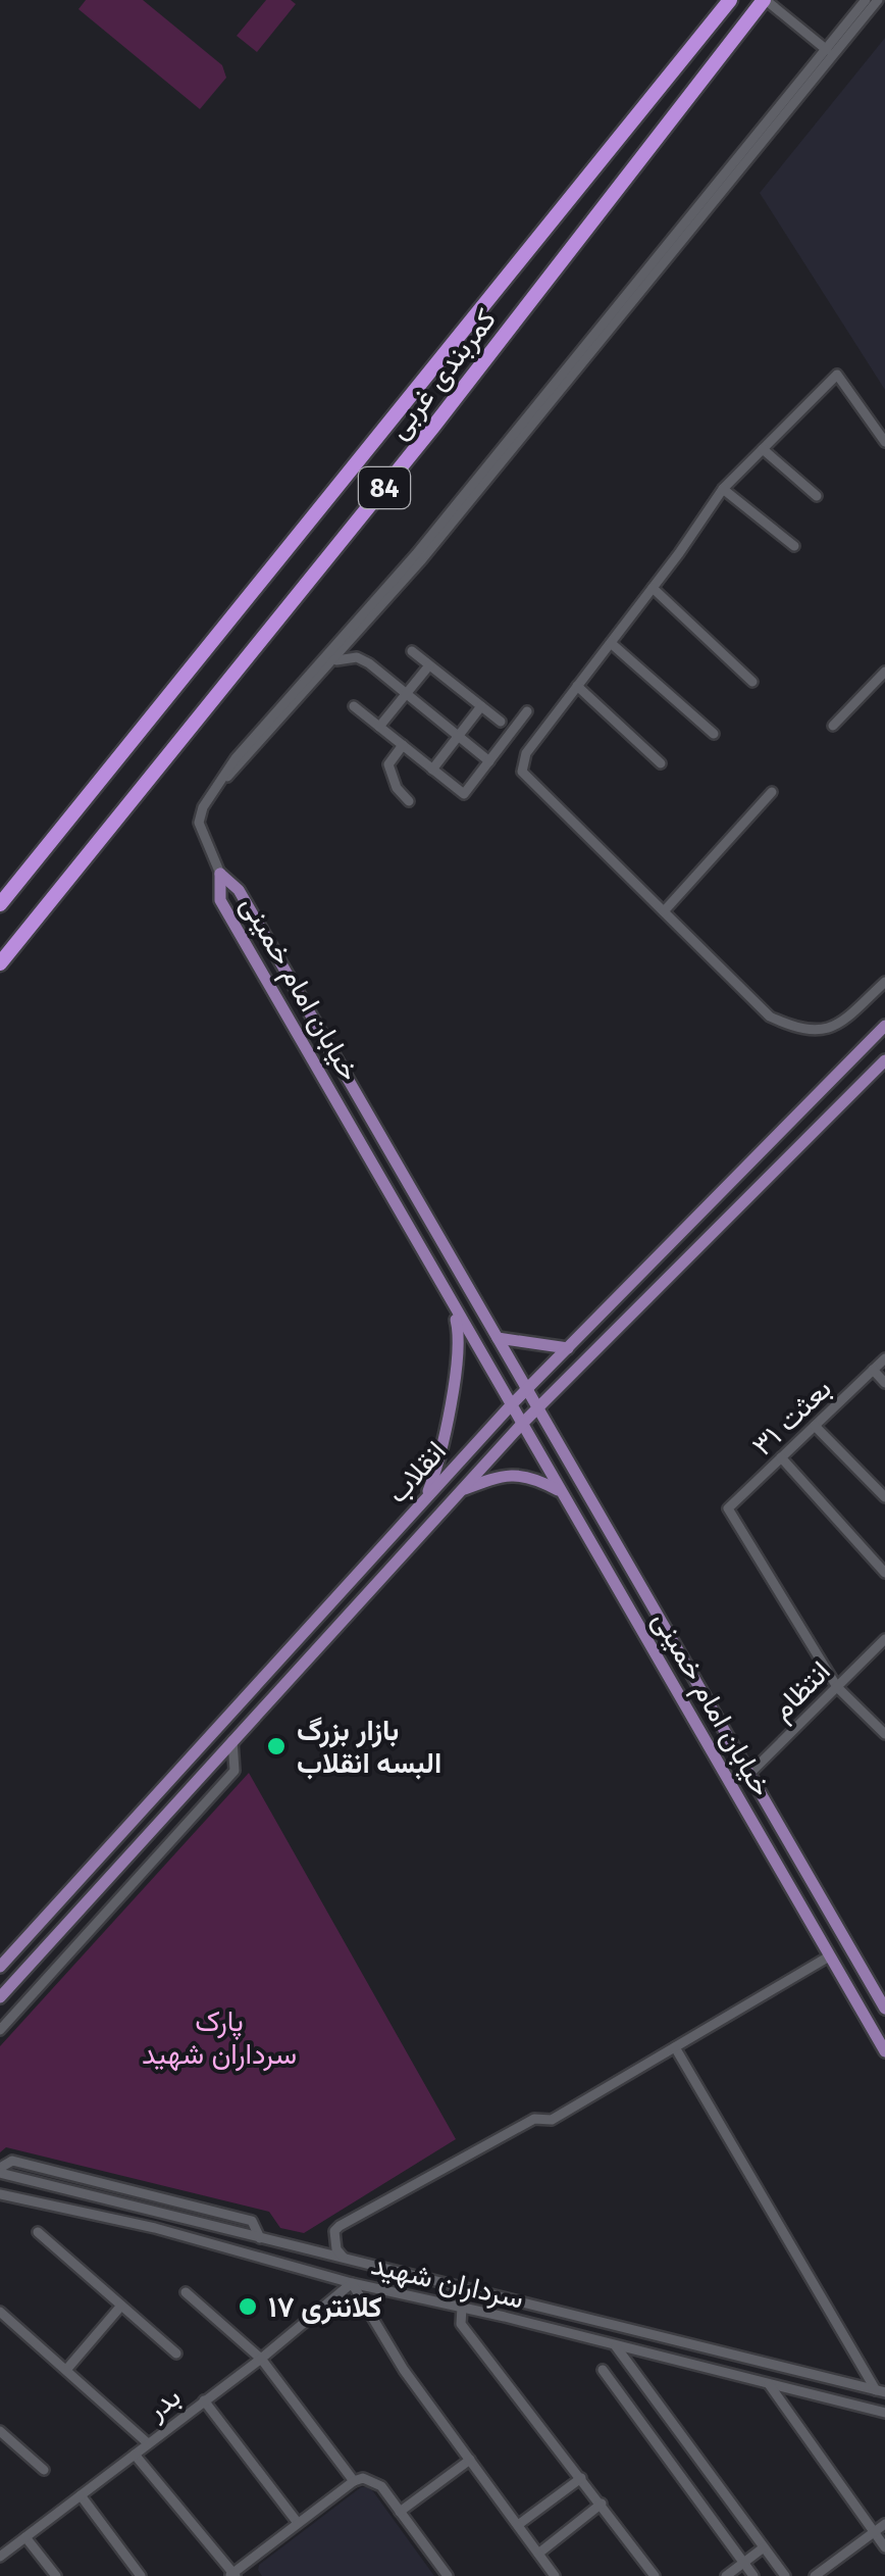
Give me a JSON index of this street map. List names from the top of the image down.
{
  "streets": {
    "highway": ["کمربندی غربی", "84"],
    "main road": ["خیابان امام خمینی", "انقلاب"],
    "street": [
      "بعثت ۳۱",
      "انتظام",
      "سرداران شهید",
      "بدر"
    ]
  },
  "crossings": [
    ["خیابان امام خمینی", "انقلاب"],
    ["خیابان امام خمینی", "انتظام"],
    ["بعثت ۳۱", "انتظام"],
    ["سرداران شهید", "بدر"]
  ],
  "parks": ["پارک سرداران شهید"],
  "places": ["بازار بزرگ البسه انقلاب", "کلانتری ۱۷"]
}
